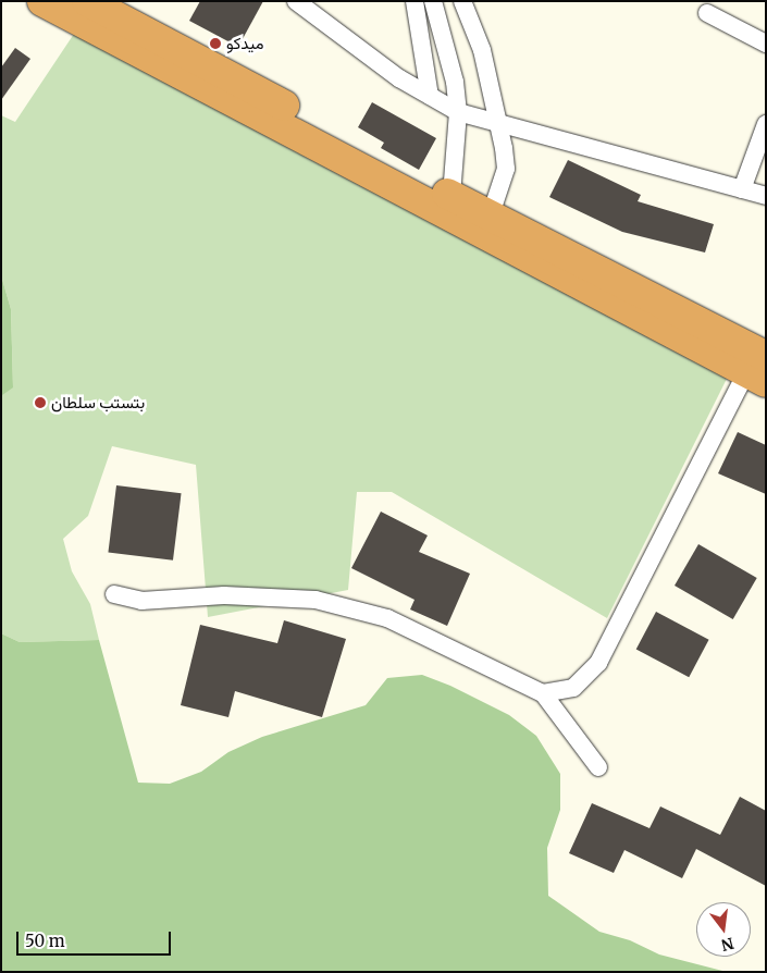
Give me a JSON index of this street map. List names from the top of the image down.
{
  "places": ["ميدكو", "بتستب سلطان"],
  "scale_bar": "50 m",
  "north": "bottom"
}
